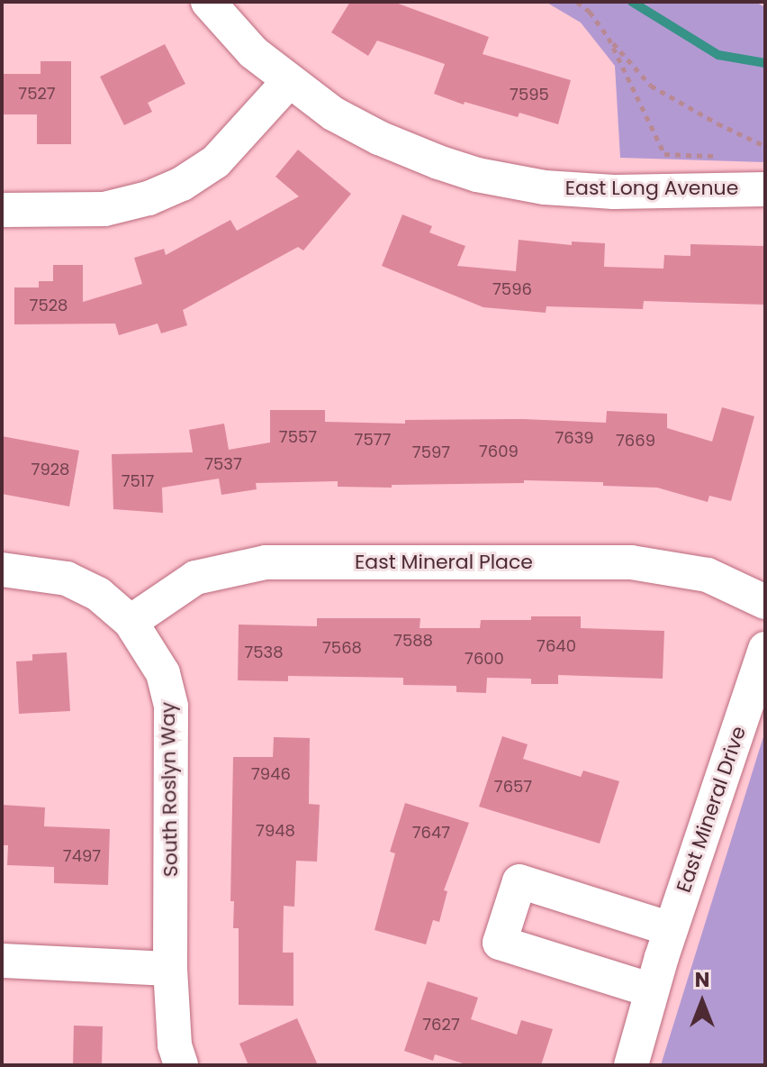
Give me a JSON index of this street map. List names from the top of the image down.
{
  "streets": {
    "street": [
      "East Long Avenue",
      "East Mineral Place",
      "South Roslyn Way",
      "East Mineral Drive"
    ]
  },
  "crossings": [
    ["East Mineral Place", "South Roslyn Way"]
  ],
  "house_numbers": [
    "7527",
    "7595",
    "7596",
    "7528",
    "7557",
    "7639",
    "7577",
    "7669",
    "7609",
    "7597",
    "7537",
    "7928",
    "7517",
    "7588",
    "7640",
    "7568",
    "7538",
    "7600",
    "7946",
    "7657",
    "7948",
    "7647",
    "7497",
    "7627"
  ],
  "north": "top"
}
